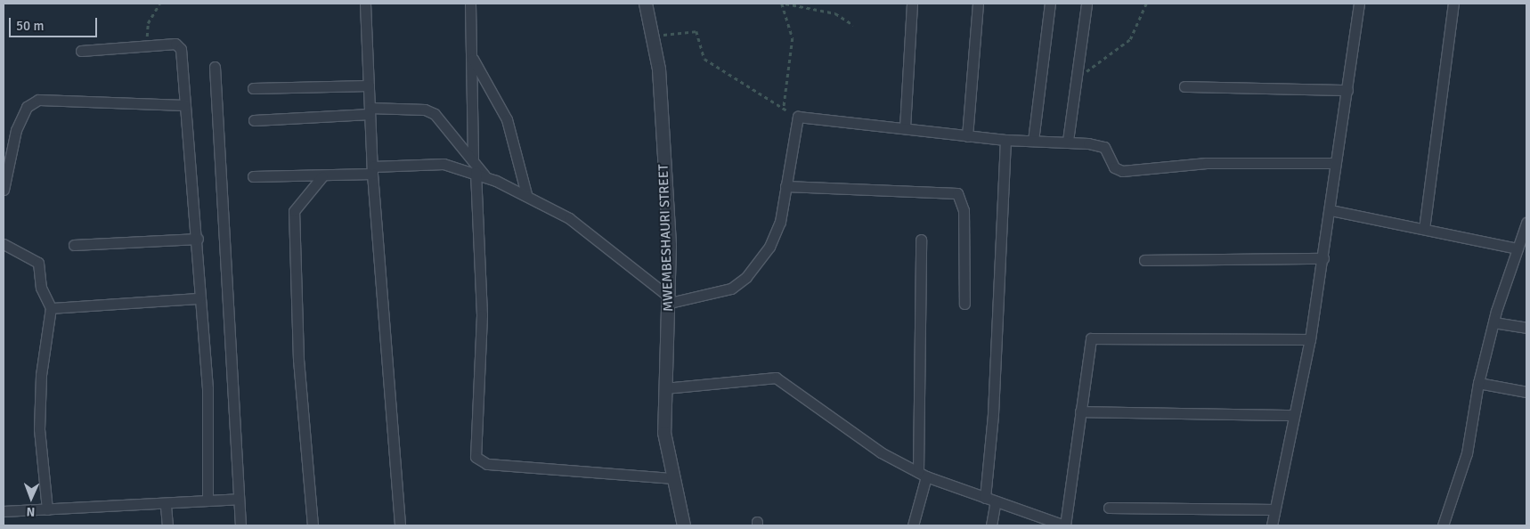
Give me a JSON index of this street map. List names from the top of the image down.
{
  "streets": {
    "street": ["MWEMBESHAURI STREET"]
  },
  "scale_bar": "50 m",
  "north": "bottom"
}
